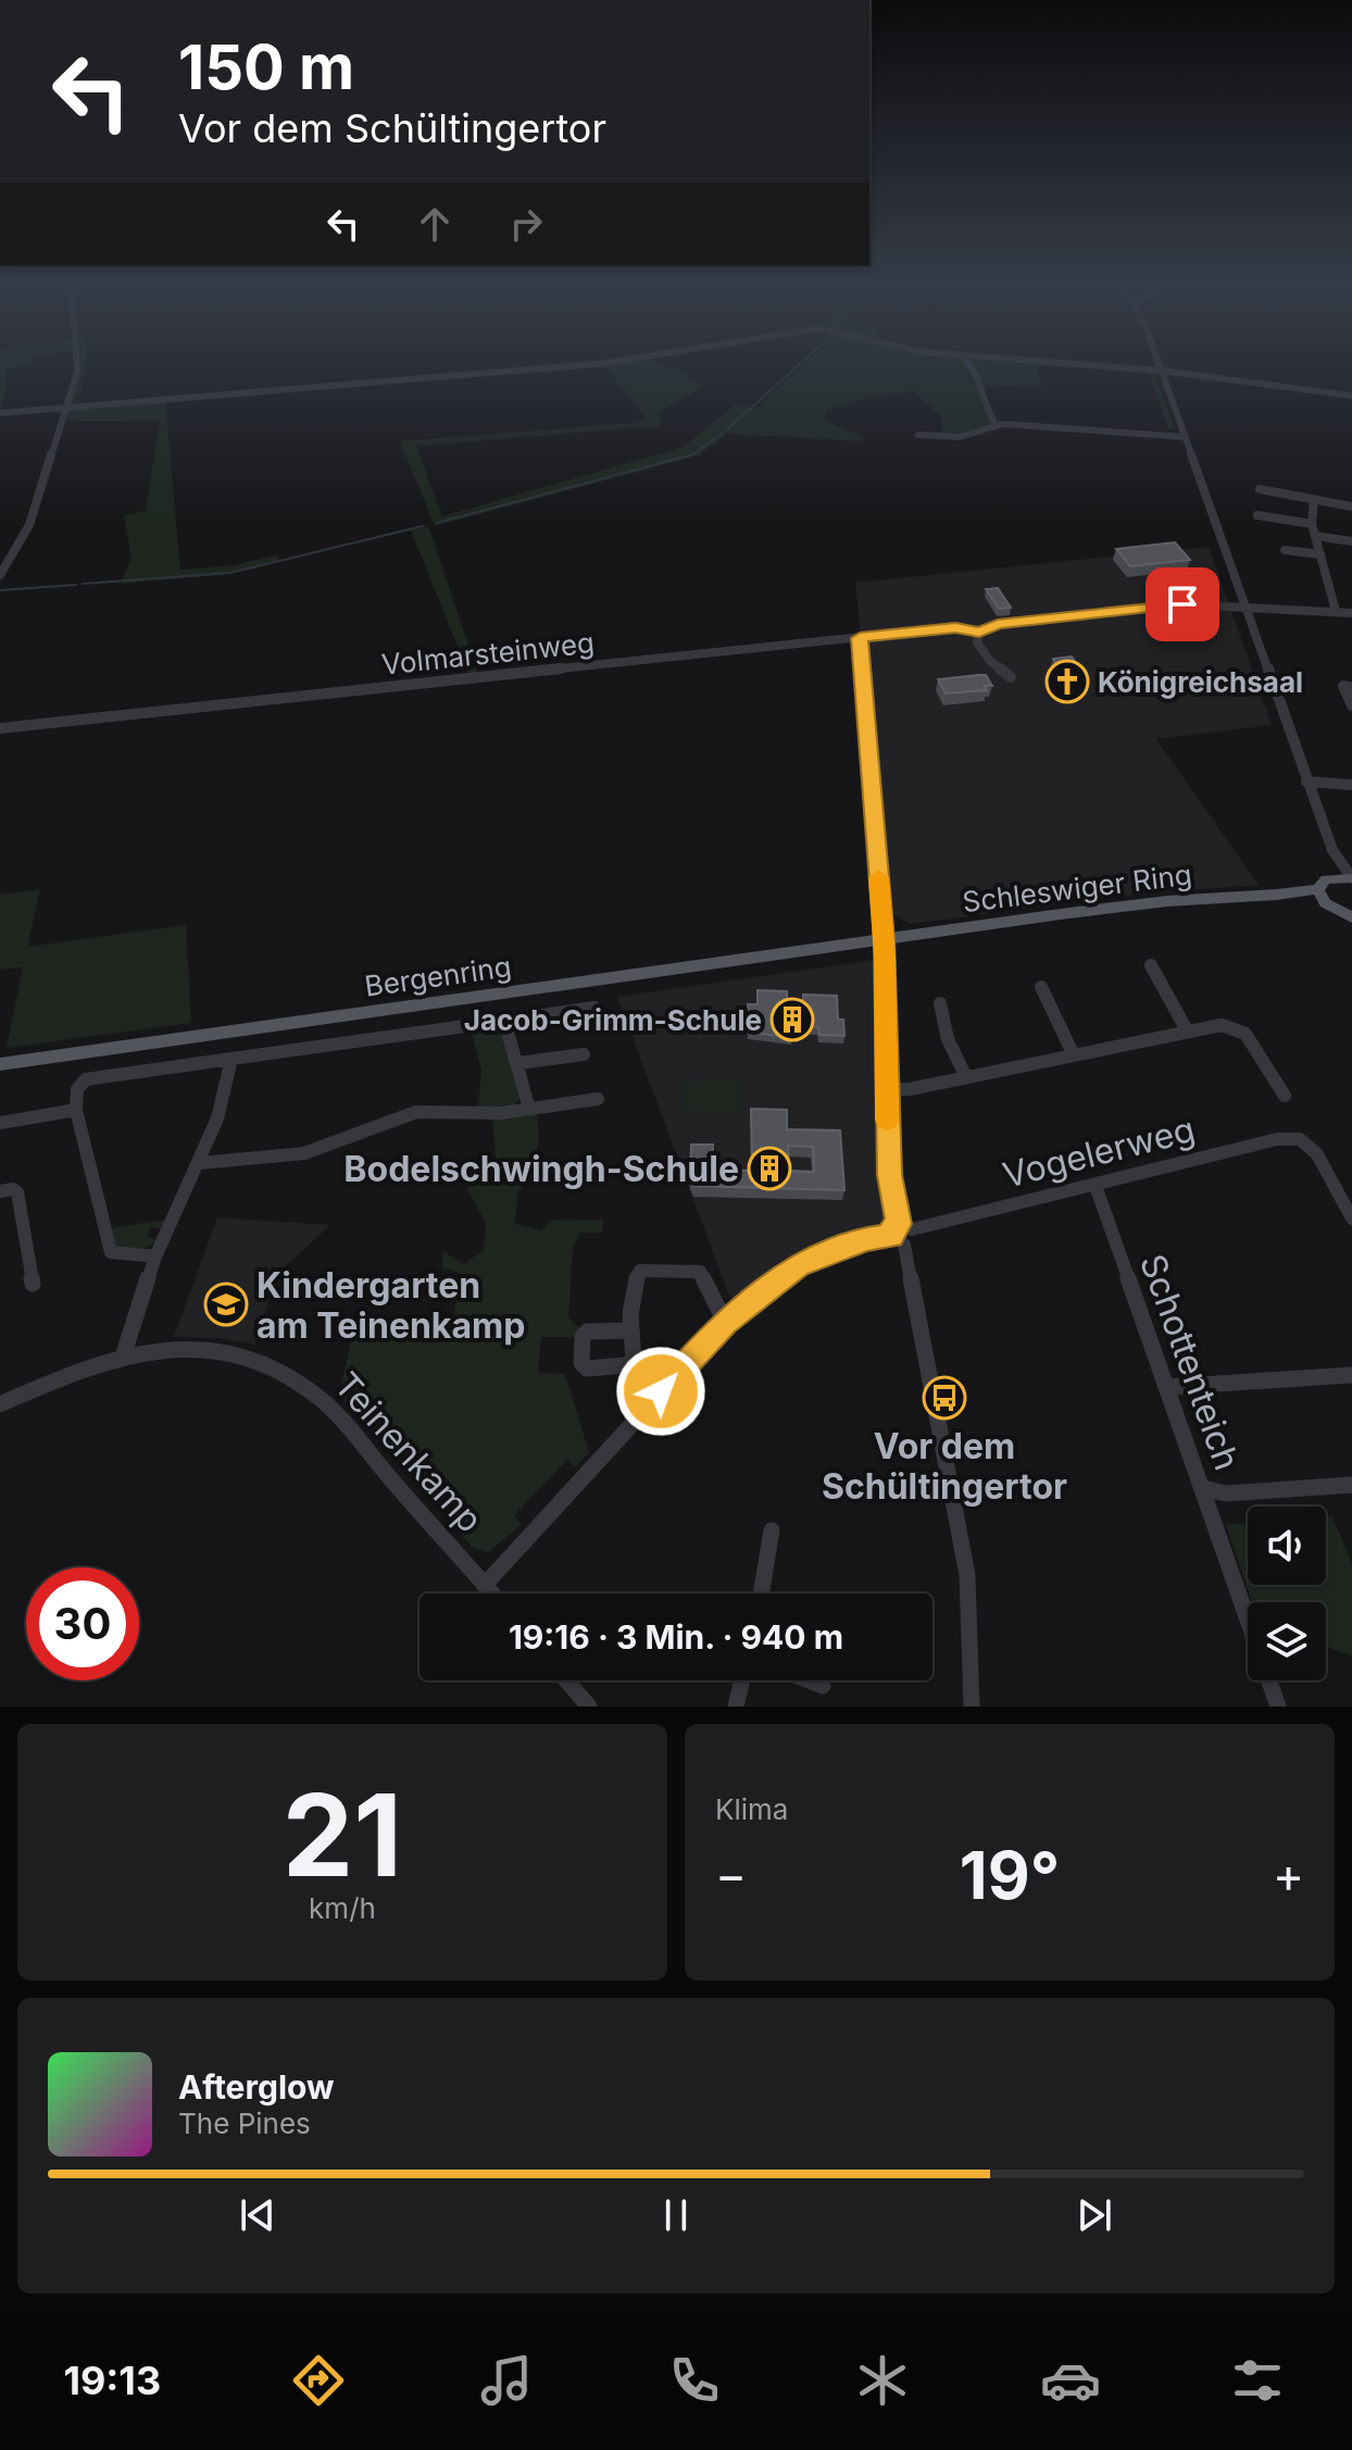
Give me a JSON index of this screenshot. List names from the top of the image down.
{
  "streets": {
    "main road": ["Schleswiger Ring", "Bergenring"],
    "street": [
      "Volmarsteinweg",
      "Vogelerweg",
      "Schottenteich",
      "Teinenkamp"
    ]
  },
  "crossings": [
    ["Schleswiger Ring", "Bergenring"],
    ["Vogelerweg", "Schottenteich"],
    ["Vogelerweg", "Teinenkamp"]
  ],
  "places": {
    "church": ["Königreichsaal"],
    "building": ["Jacob-Grimm-Schule", "Bodelschwingh-Schule"],
    "school or university": ["Kindergarten am Teinenkamp"],
    "bus stop": ["Vor dem Schültingertor"]
  },
  "page": {
    "turn": ["150 m", "Vor dem Schültingertor"],
    "limit": "30",
    "trip": "19:16 · 3 Min. · 940 m",
    "tile": [
      ["21", "km/h"],
      "Klima"
    ],
    "heat": ["−", "19°", "+"],
    "song": ["Afterglow", "The Pines"],
    "tabs": "19:13"
  }
}
